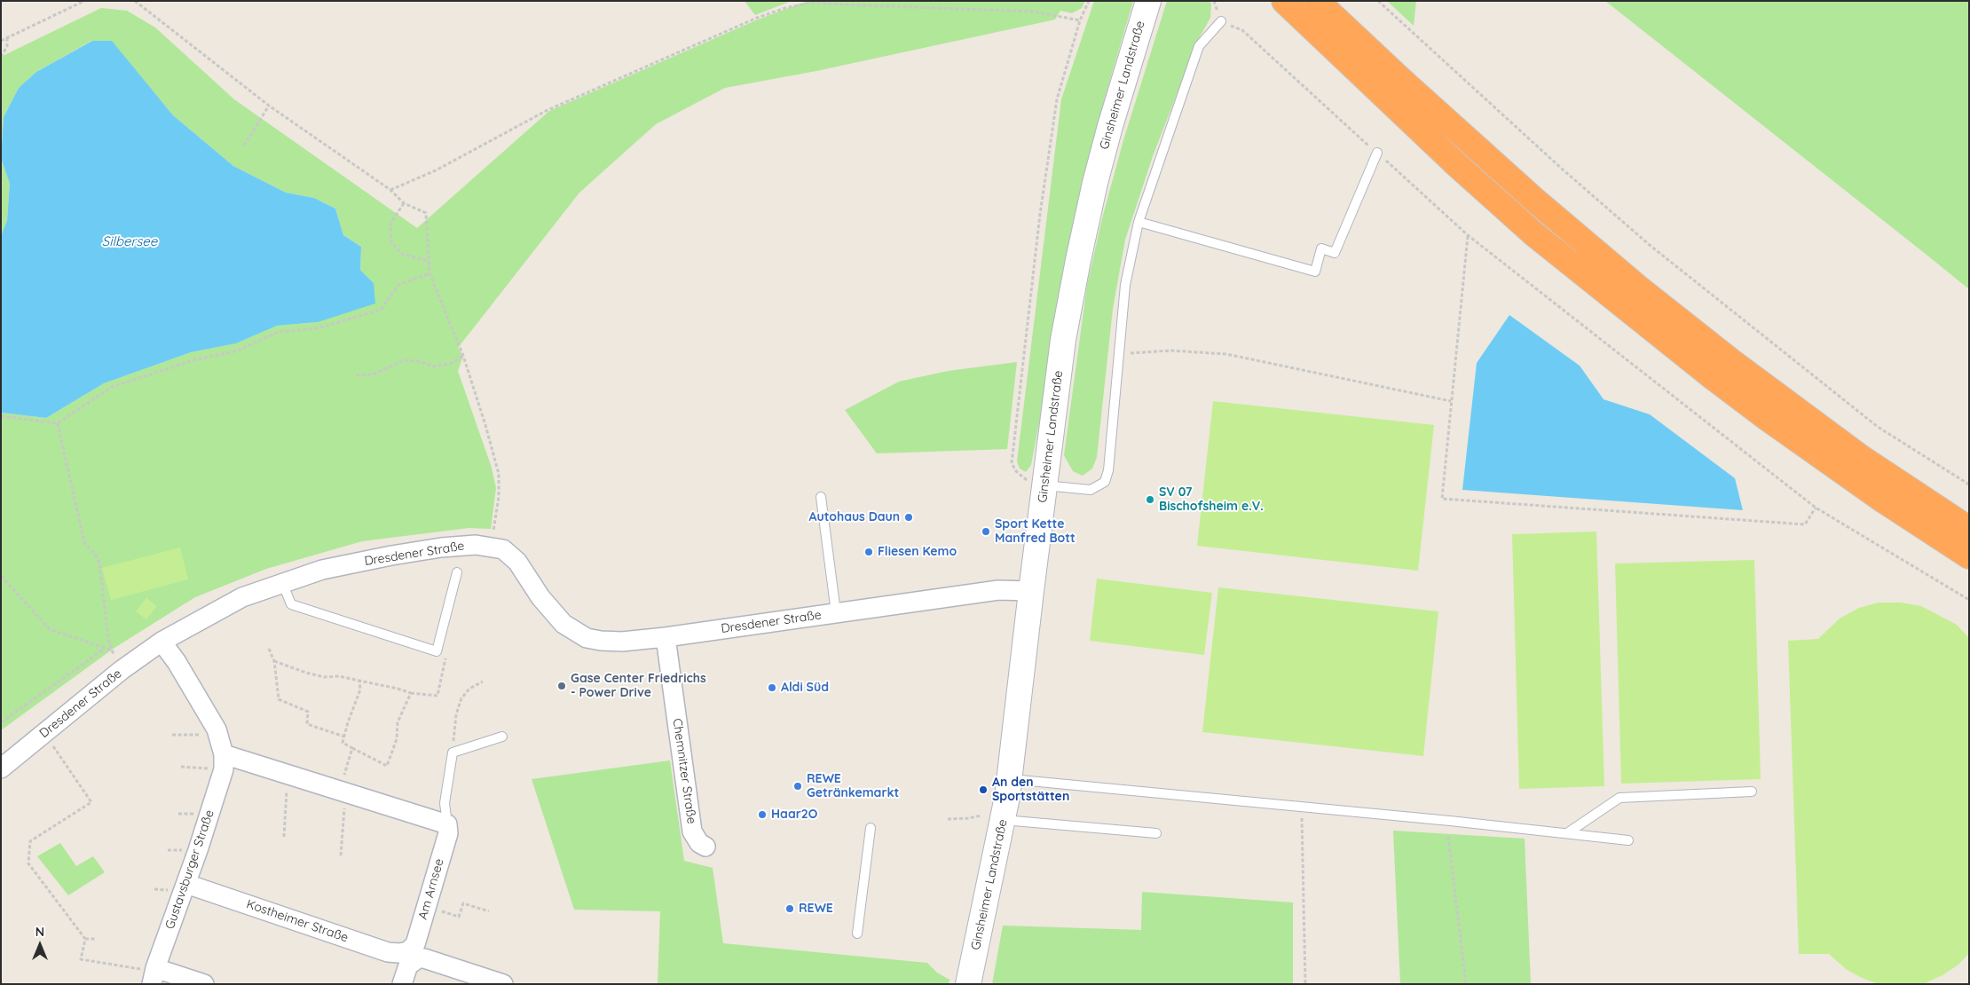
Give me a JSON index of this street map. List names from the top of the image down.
{
  "streets": {
    "main road": ["Ginsheimer Landstraße"],
    "street": [
      "Dresdener Straße",
      "Chemnitzer Straße",
      "Gustavsburger Straße",
      "Am Arnsee",
      "Kostheimer Straße"
    ]
  },
  "crossings": [
    ["Ginsheimer Landstraße", "Dresdener Straße"],
    ["Dresdener Straße", "Chemnitzer Straße"],
    ["Gustavsburger Straße", "Kostheimer Straße"],
    ["Am Arnsee", "Kostheimer Straße"]
  ],
  "water": ["Silbersee"],
  "places": [
    "SV 07 Bischofsheim e.V.",
    "Autohaus Daun",
    "Sport Kette Manfred Bott",
    "Fliesen Kemo",
    "Gase Center Friedrichs - Power Drive",
    "Aldi Süd",
    "REWE Getränkemarkt",
    "An den Sportstätten",
    "Haar2O",
    "REWE"
  ],
  "north": "top"
}
